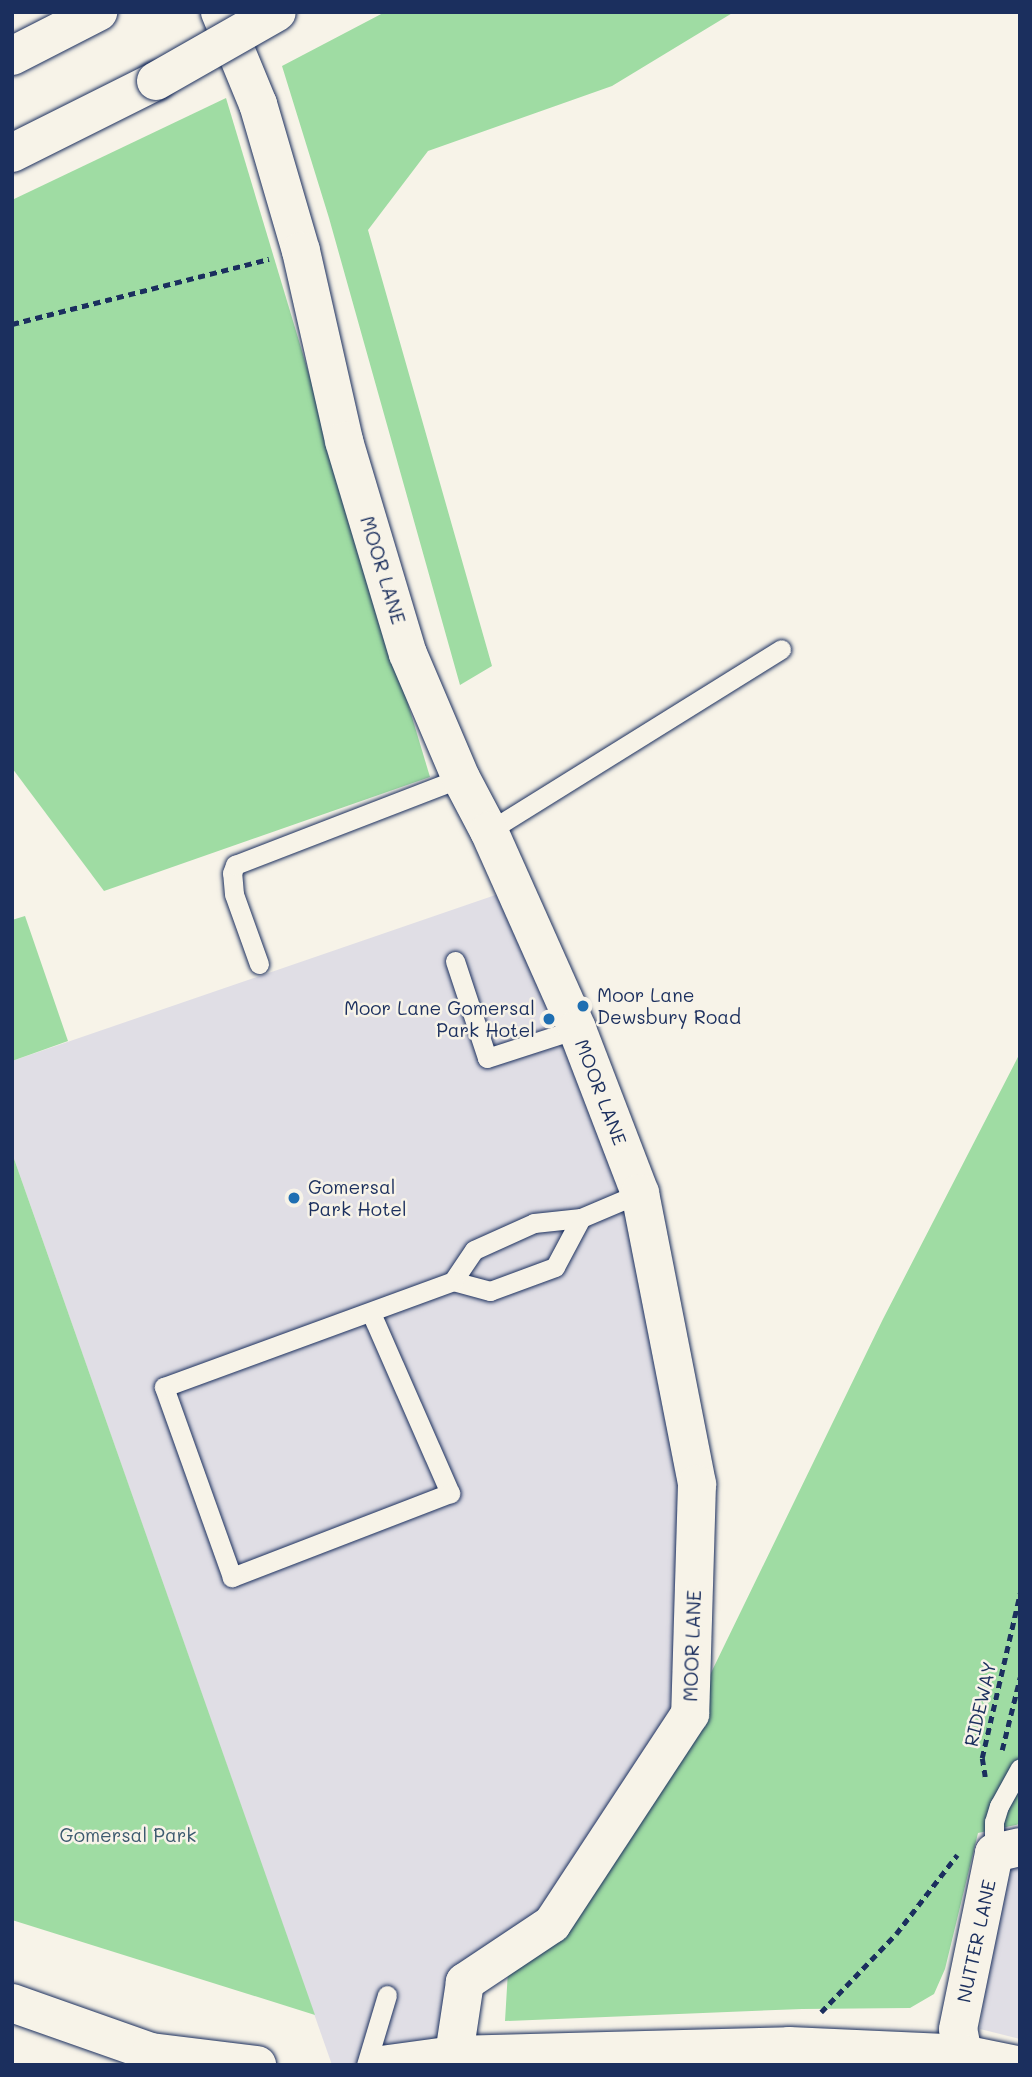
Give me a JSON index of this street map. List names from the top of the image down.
{
  "streets": {
    "main road": ["MOOR LANE", "NUTTER LANE"],
    "path": ["RIDEWAY"]
  },
  "crossings": [
    ["RIDEWAY", "NUTTER LANE"]
  ],
  "parks": ["Gomersal Park"],
  "places": ["Moor Lane Dewsbury Road", "Moor Lane Gomersal Park Hotel", "Gomersal Park Hotel"]
}
